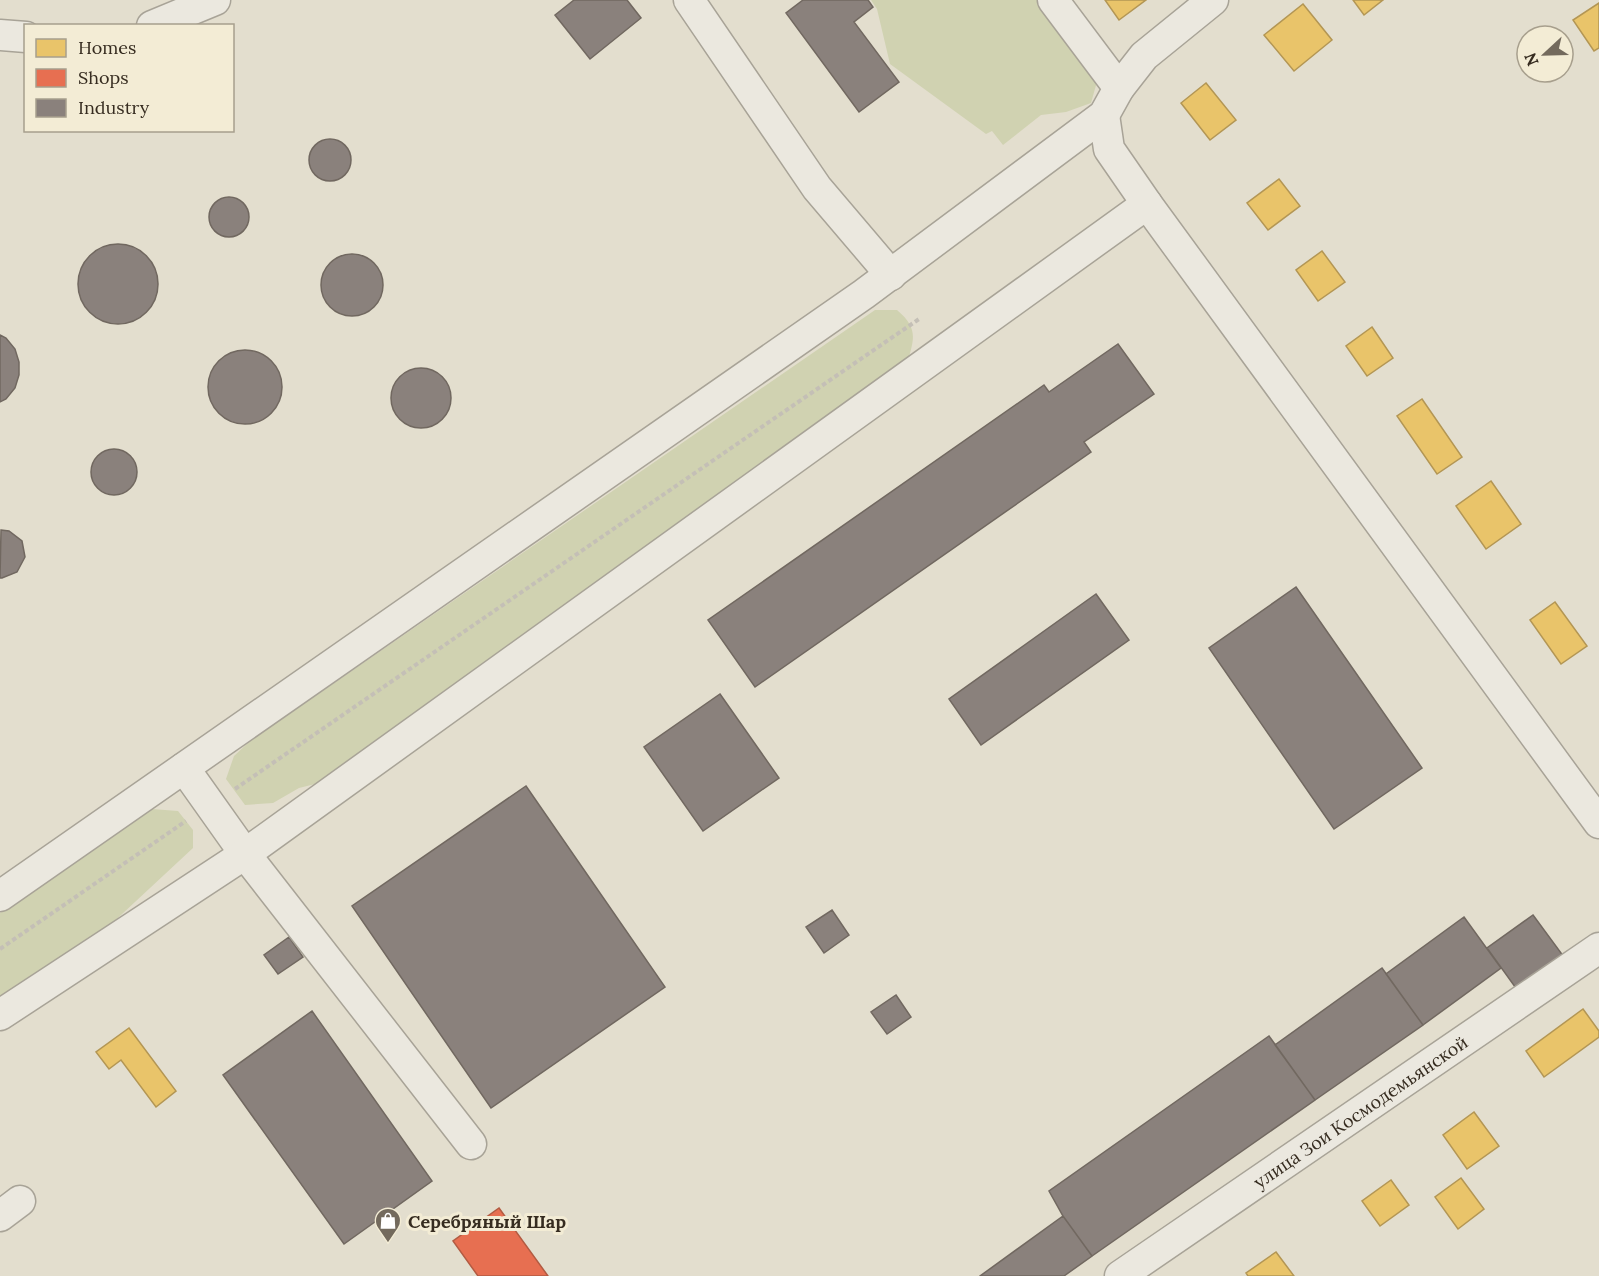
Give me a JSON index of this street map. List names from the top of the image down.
{
  "streets": {
    "street": ["улица Зои Космодемьянской"]
  },
  "places": {
    "shop": ["Серебряный Шар"]
  },
  "legend": ["Homes", "Shops", "Industry"],
  "north": "left"
}
